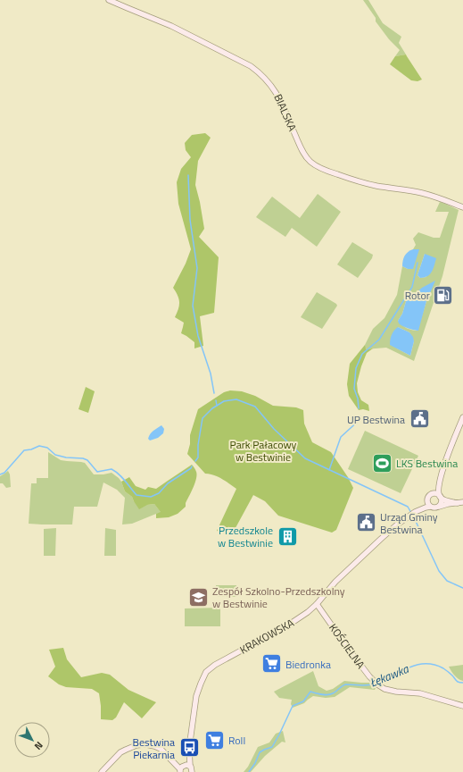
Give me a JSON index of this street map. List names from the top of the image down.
{
  "streets": {
    "street": ["BIALSKA", "KRAKOWSKA", "KOŚCIELNA"]
  },
  "crossings": [
    ["KRAKOWSKA", "KOŚCIELNA"]
  ],
  "water": ["Łękawka"],
  "parks": ["Park Pałacowy w Bestwinie"],
  "places": {
    "fuel station": ["Rotor"],
    "public building": ["UP Bestwina", "Urząd Gminy Bestwina"],
    "sports": ["LKS Bestwina"],
    "building": ["Przedszkole w Bestwinie"],
    "school or university": ["Zespół Szkolno-Przedszkolny w Bestwinie"],
    "supermarket": ["Biedronka", "Roll"],
    "bus stop": ["Bestwina Piekarnia"]
  },
  "north": "bottom right"
}
